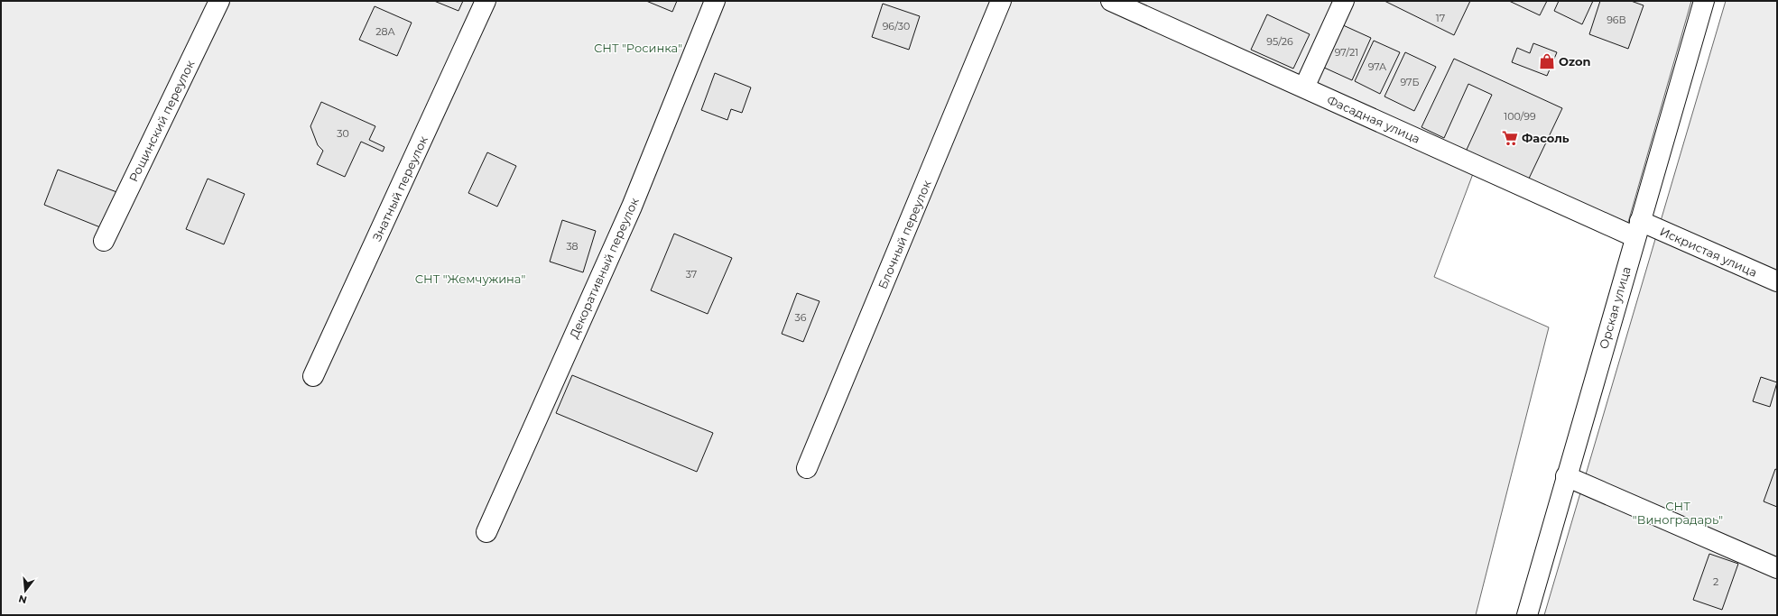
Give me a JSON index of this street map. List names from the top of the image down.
{
  "streets": {
    "main road": [
      "Фасадная улица",
      "Рощинский переулок",
      "Знатный переулок",
      "Блочный переулок",
      "Искристая улица",
      "Декоративный переулок",
      "Орская улица"
    ]
  },
  "crossings": [
    ["Фасадная улица", "Искристая улица"],
    ["Фасадная улица", "Орская улица"],
    ["Искристая улица", "Орская улица"]
  ],
  "parks": ["СНТ \"Росинка\"", "СНТ \"Жемчужина\"", "СНТ \"Виноградарь\""],
  "places": {
    "shop": ["Ozon"],
    "supermarket": ["Фасоль"]
  },
  "house_numbers": [
    "17",
    "96В",
    "96/30",
    "28А",
    "95/26",
    "97/21",
    "97А",
    "97Б",
    "100/99",
    "30",
    "38",
    "37",
    "36",
    "2"
  ],
  "north": "bottom"
}
